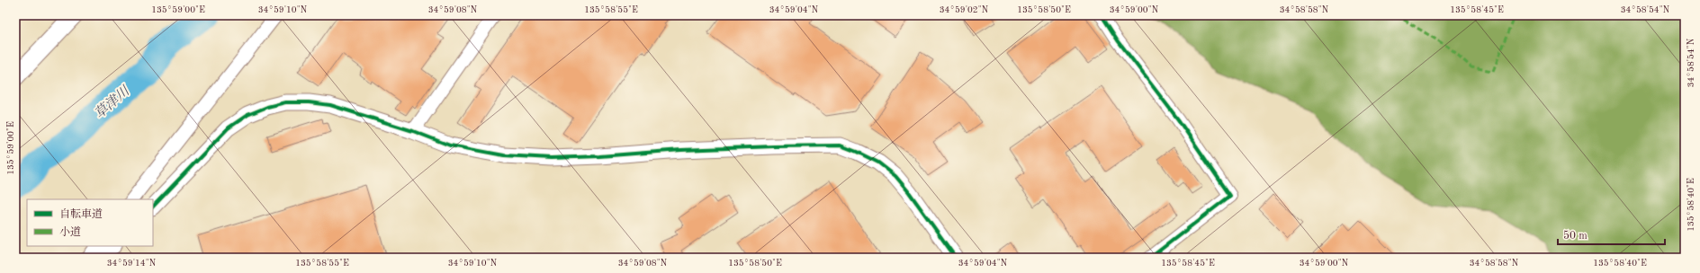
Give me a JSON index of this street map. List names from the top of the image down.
{
  "water": ["草津川"],
  "legend": ["自転車道", "小道"],
  "scale_bar": "50 m",
  "coordinates": [
    "135°59'00\"E",
    "34°59'10\"N",
    "34°59'08\"N",
    "135°58'55\"E",
    "34°59'04\"N",
    "34°59'02\"N",
    "135°58'50\"E",
    "34°59'00\"N",
    "34°58'58\"N",
    "135°58'45\"E",
    "34°58'54\"N",
    "135°58'40\"E",
    "34°59'14\"N"
  ]
}
